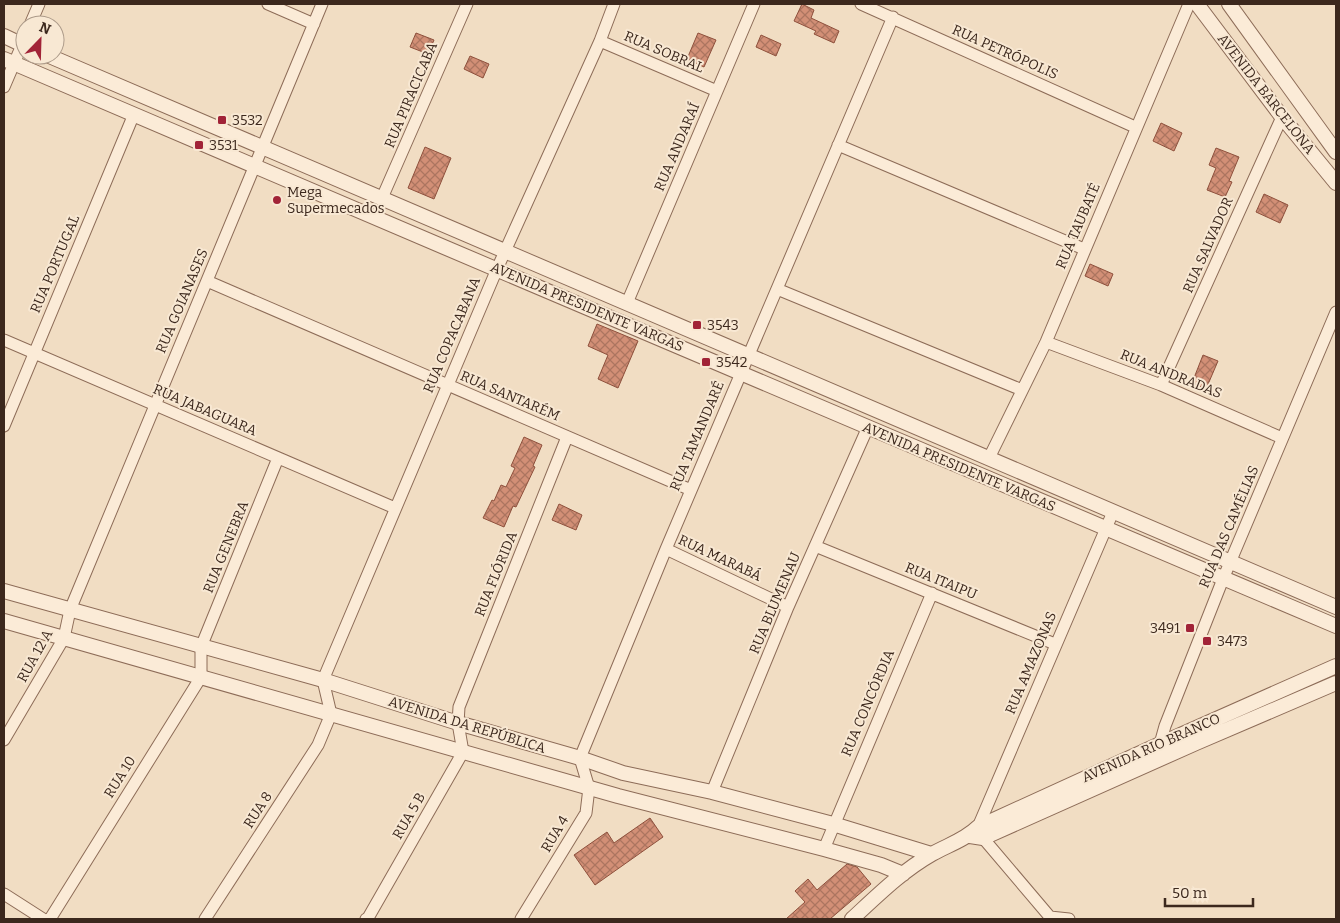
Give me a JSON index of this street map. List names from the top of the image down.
{
  "streets": {
    "street": [
      "RUA SOBRAL",
      "RUA PETRÓPOLIS",
      "AVENIDA BARCELONA",
      "RUA PIRACICABA",
      "RUA ANDARAÍ",
      "RUA TAUBATÉ",
      "RUA SALVADOR",
      "RUA PORTUGAL",
      "RUA GOIANASES",
      "AVENIDA PRESIDENTE VARGAS",
      "RUA COPACABANA",
      "RUA ANDRADAS",
      "RUA SANTARÉM",
      "RUA JABAGUARA",
      "RUA TAMANDARÉ",
      "RUA DAS CAMÉLIAS",
      "RUA GENEBRA",
      "RUA MARABÁ",
      "RUA FLÓRIDA",
      "RUA ITAIPU",
      "RUA BLUMENAU",
      "RUA 12 A",
      "RUA AMAZONAS",
      "RUA CONCÓRDIA",
      "AVENIDA DA REPÚBLICA",
      "AVENIDA RIO BRANCO",
      "RUA 10",
      "RUA 8",
      "RUA 5 B",
      "RUA 4"
    ]
  },
  "crossings": [
    ["RUA SOBRAL", "RUA ANDARAÍ"],
    ["RUA SOBRAL", "RUA COPACABANA"],
    ["RUA PETRÓPOLIS", "RUA TAUBATÉ"],
    ["RUA PETRÓPOLIS", "RUA TAMANDARÉ"],
    ["AVENIDA BARCELONA", "RUA SALVADOR"],
    ["RUA PIRACICABA", "AVENIDA PRESIDENTE VARGAS"],
    ["RUA ANDARAÍ", "AVENIDA PRESIDENTE VARGAS"],
    ["RUA TAUBATÉ", "AVENIDA PRESIDENTE VARGAS"],
    ["RUA TAUBATÉ", "RUA ANDRADAS"],
    ["RUA SALVADOR", "RUA ANDRADAS"],
    ["RUA PORTUGAL", "AVENIDA PRESIDENTE VARGAS"],
    ["RUA PORTUGAL", "RUA JABAGUARA"],
    ["RUA GOIANASES", "AVENIDA PRESIDENTE VARGAS"],
    ["RUA GOIANASES", "RUA SANTARÉM"],
    ["RUA GOIANASES", "RUA JABAGUARA"],
    ["RUA GOIANASES", "RUA 12 A"],
    ["RUA GOIANASES", "AVENIDA DA REPÚBLICA"],
    ["AVENIDA PRESIDENTE VARGAS", "RUA COPACABANA"],
    ["AVENIDA PRESIDENTE VARGAS", "RUA TAMANDARÉ"],
    ["AVENIDA PRESIDENTE VARGAS", "RUA DAS CAMÉLIAS"],
    ["AVENIDA PRESIDENTE VARGAS", "RUA BLUMENAU"],
    ["AVENIDA PRESIDENTE VARGAS", "RUA AMAZONAS"],
    ["RUA COPACABANA", "RUA SANTARÉM"],
    ["RUA COPACABANA", "RUA JABAGUARA"],
    ["RUA COPACABANA", "AVENIDA DA REPÚBLICA"],
    ["RUA ANDRADAS", "RUA DAS CAMÉLIAS"],
    ["RUA SANTARÉM", "RUA TAMANDARÉ"],
    ["RUA SANTARÉM", "RUA FLÓRIDA"],
    ["RUA JABAGUARA", "RUA GENEBRA"],
    ["RUA TAMANDARÉ", "RUA MARABÁ"],
    ["RUA TAMANDARÉ", "AVENIDA DA REPÚBLICA"],
    ["RUA TAMANDARÉ", "RUA 4"],
    ["RUA DAS CAMÉLIAS", "AVENIDA RIO BRANCO"],
    ["RUA GENEBRA", "AVENIDA DA REPÚBLICA"],
    ["RUA MARABÁ", "RUA BLUMENAU"],
    ["RUA FLÓRIDA", "AVENIDA DA REPÚBLICA"],
    ["RUA ITAIPU", "RUA BLUMENAU"],
    ["RUA ITAIPU", "RUA AMAZONAS"],
    ["RUA ITAIPU", "RUA CONCÓRDIA"],
    ["RUA BLUMENAU", "AVENIDA DA REPÚBLICA"],
    ["RUA 12 A", "AVENIDA DA REPÚBLICA"],
    ["RUA AMAZONAS", "AVENIDA RIO BRANCO"],
    ["RUA CONCÓRDIA", "AVENIDA DA REPÚBLICA"],
    ["AVENIDA DA REPÚBLICA", "AVENIDA RIO BRANCO"],
    ["AVENIDA DA REPÚBLICA", "RUA 10"],
    ["AVENIDA DA REPÚBLICA", "RUA 8"],
    ["AVENIDA DA REPÚBLICA", "RUA 5 B"],
    ["AVENIDA DA REPÚBLICA", "RUA 4"]
  ],
  "places": {
    "transit": [
      "3532",
      "3531",
      "3543",
      "3542",
      "3491",
      "3473"
    ],
    "other": ["Mega Supermecados"]
  },
  "scale_bar": "50 m",
  "north": "top right"
}
